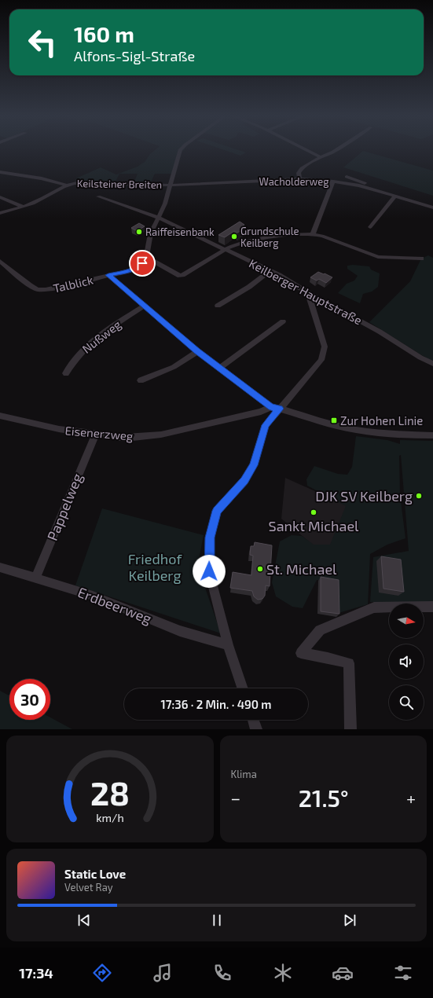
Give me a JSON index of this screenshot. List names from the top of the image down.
{
  "streets": {
    "street": [
      "Wacholderweg",
      "Keilsteiner Breiten",
      "Talblick",
      "Keilberger Hauptstraße",
      "Nußweg",
      "Eisenerzweg",
      "Pappelweg",
      "Erdbeerweg"
    ]
  },
  "crossings": [
    ["Wacholderweg", "Keilsteiner Breiten"],
    ["Eisenerzweg", "Pappelweg"],
    ["Pappelweg", "Erdbeerweg"]
  ],
  "parks": ["Friedhof Keilberg"],
  "places": {
    "other": [
      "Raiffeisenbank",
      "Grundschule Keilberg",
      "DJK SV Keilberg",
      "Sankt Michael",
      "St. Michael"
    ],
    "transit": ["Zur Hohen Linie"]
  },
  "north": "right",
  "page": {
    "turn": ["160 m", "Alfons-Sigl-Straße"],
    "limit": "30",
    "trip": "17:36 · 2 Min. · 490 m",
    "tile": "Klima",
    "heat": ["−", "21.5°", "+"],
    "song": ["Static Love", "Velvet Ray"],
    "tabs": "17:34",
    "gauge": ["28", "km/h"]
  }
}
